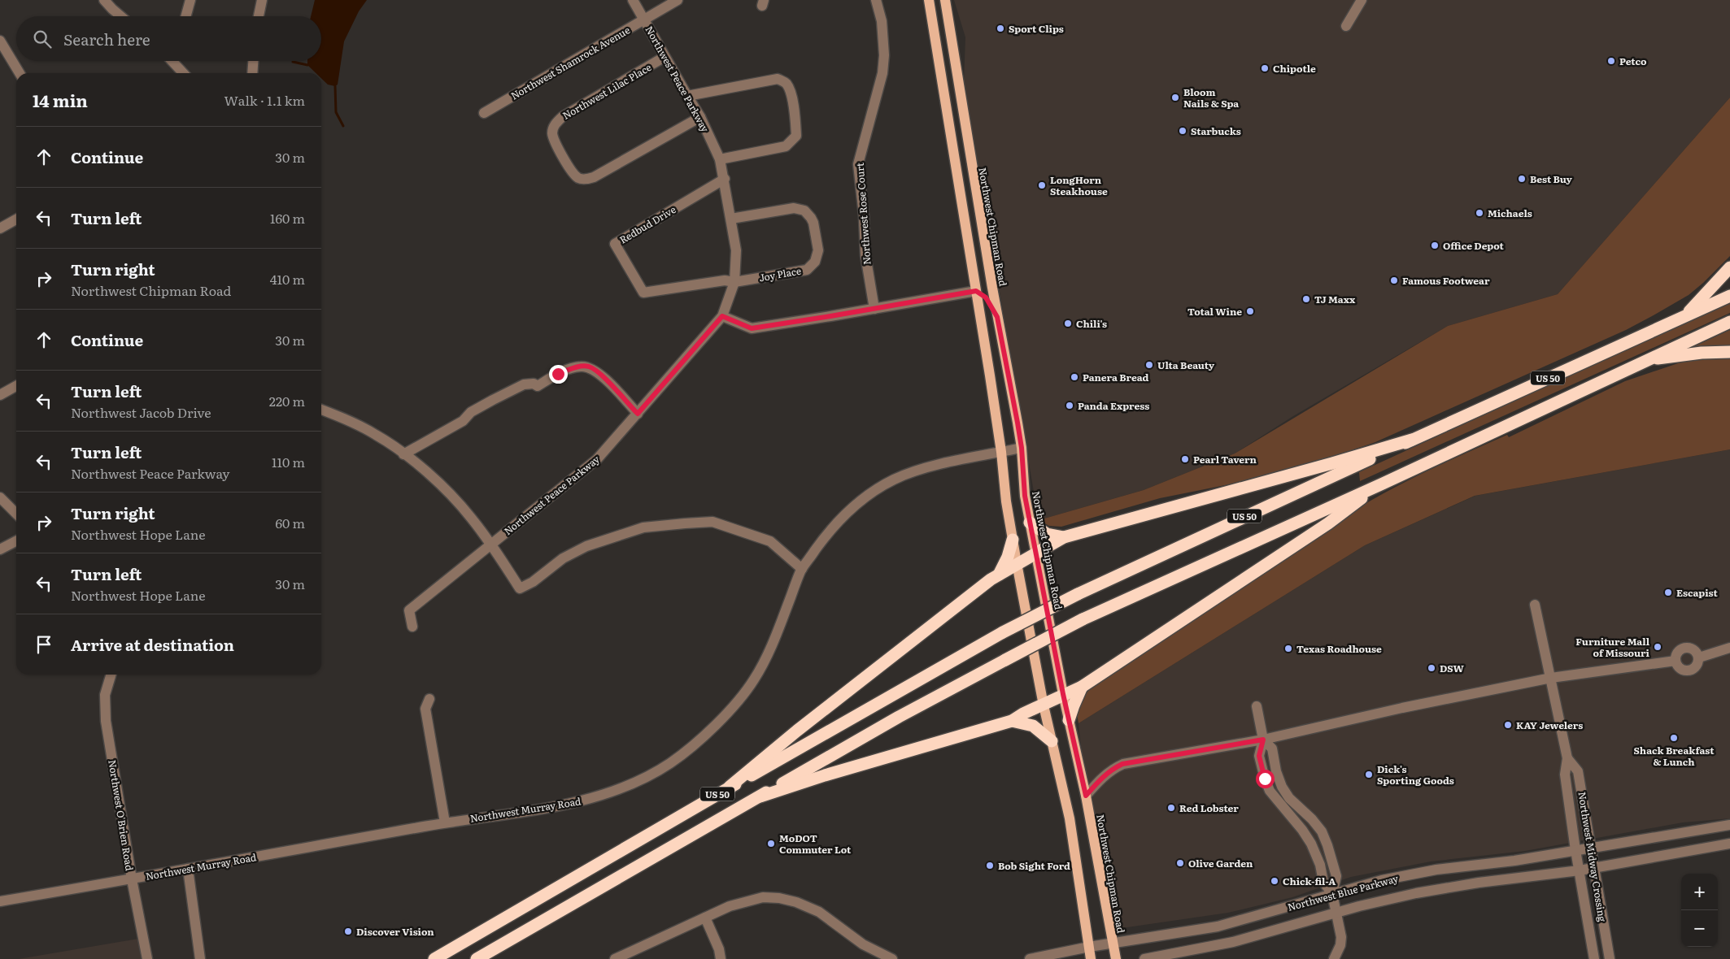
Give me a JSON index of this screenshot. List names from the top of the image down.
{
  "streets": {
    "highway": ["US 50"],
    "main road": ["Northwest Chipman Road"],
    "street": [
      "Northwest Shamrock Avenue",
      "Northwest Peace Parkway",
      "Northwest Lilac Place",
      "Northwest Rose Court",
      "Redbud Drive",
      "Joy Place",
      "Northwest Murray Road",
      "Northwest O'Brien Road",
      "Northwest Midway Crossing",
      "Northwest Blue Parkway"
    ]
  },
  "crossings": [
    ["Northwest Shamrock Avenue", "Northwest Peace Parkway"],
    ["Northwest Peace Parkway", "Northwest Lilac Place"],
    ["Northwest Peace Parkway", "Redbud Drive"],
    ["Northwest Peace Parkway", "Joy Place"],
    ["Redbud Drive", "Joy Place"],
    ["Northwest Chipman Road", "Northwest Murray Road"],
    ["Northwest Chipman Road", "Northwest Blue Parkway"],
    ["Northwest Murray Road", "Northwest O'Brien Road"],
    ["Northwest Midway Crossing", "Northwest Blue Parkway"]
  ],
  "places": [
    "Sport Clips",
    "Petco",
    "Chipotle",
    "Bloom Nails & Spa",
    "Starbucks",
    "Best Buy",
    "LongHorn Steakhouse",
    "Michaels",
    "Office Depot",
    "Famous Footwear",
    "TJ Maxx",
    "Total Wine",
    "Chili's",
    "Ulta Beauty",
    "Panera Bread",
    "Panda Express",
    "Pearl Tavern",
    "Escapist",
    "Furniture Mall of Missouri",
    "Texas Roadhouse",
    "DSW",
    "KAY Jewelers",
    "Shack Breakfast & Lunch",
    "Dick's Sporting Goods",
    "Red Lobster",
    "MoDOT Commuter Lot",
    "Olive Garden",
    "Bob Sight Ford",
    "Chick-fil-A",
    "Discover Vision"
  ],
  "page": {
    "search": "Search here",
    "heading": ["14 min", "Walk · 1.1 km"],
    "list": [
      ["Continue", "30 m"],
      ["Turn left", "160 m"],
      ["Turn right", "Northwest Chipman Road", "410 m"],
      ["Continue", "30 m"],
      ["Turn left", "Northwest Jacob Drive", "220 m"],
      ["Turn left", "Northwest Peace Parkway", "110 m"],
      ["Turn right", "Northwest Hope Lane", "60 m"],
      ["Turn left", "Northwest Hope Lane", "30 m"],
      "Arrive at destination"
    ],
    "map_buttons": ["+", "−"]
  }
}
